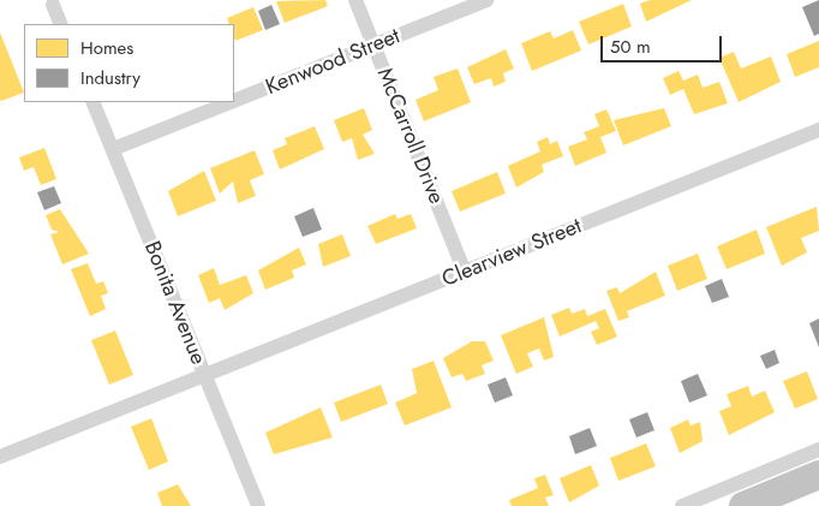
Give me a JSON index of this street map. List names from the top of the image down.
{
  "streets": {
    "street": [
      "Kenwood Street",
      "McCarroll Drive",
      "Clearview Street",
      "Bonita Avenue"
    ]
  },
  "crossings": [
    ["Kenwood Street", "McCarroll Drive"],
    ["Kenwood Street", "Bonita Avenue"],
    ["McCarroll Drive", "Clearview Street"],
    ["Clearview Street", "Bonita Avenue"]
  ],
  "legend": ["Homes", "Industry"],
  "scale_bar": "50 m"
}
